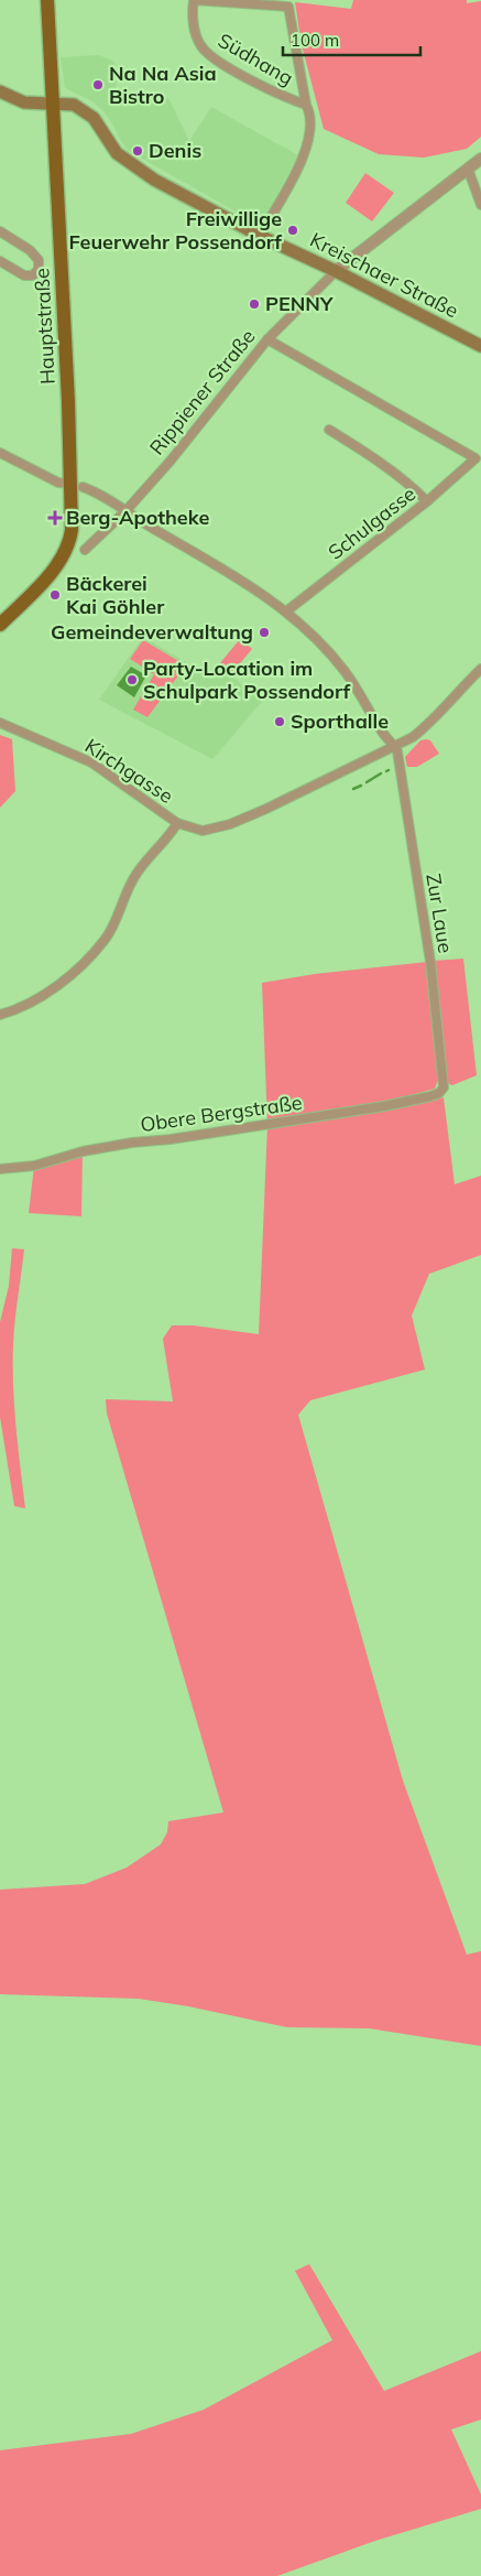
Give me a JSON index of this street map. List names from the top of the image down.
{
  "streets": {
    "main road": ["Kreischaer Straße", "Hauptstraße"],
    "street": [
      "Südhang",
      "Rippiener Straße",
      "Schulgasse",
      "Kirchgasse",
      "Zur Laue",
      "Obere Bergstraße"
    ]
  },
  "crossings": [
    ["Südhang", "Kreischaer Straße"],
    ["Kreischaer Straße", "Hauptstraße"],
    ["Kreischaer Straße", "Rippiener Straße"],
    ["Rippiener Straße", "Schulgasse"],
    ["Kirchgasse", "Zur Laue"],
    ["Zur Laue", "Obere Bergstraße"]
  ],
  "places": {
    "other": [
      "Na Na Asia Bistro",
      "Denis",
      "Freiwillige Feuerwehr Possendorf",
      "PENNY",
      "Bäckerei Kai Göhler",
      "Gemeindeverwaltung",
      "Party-Location im Schulpark Possendorf",
      "Sporthalle"
    ],
    "health": ["Berg-Apotheke"]
  },
  "scale_bar": "100 m"
}
